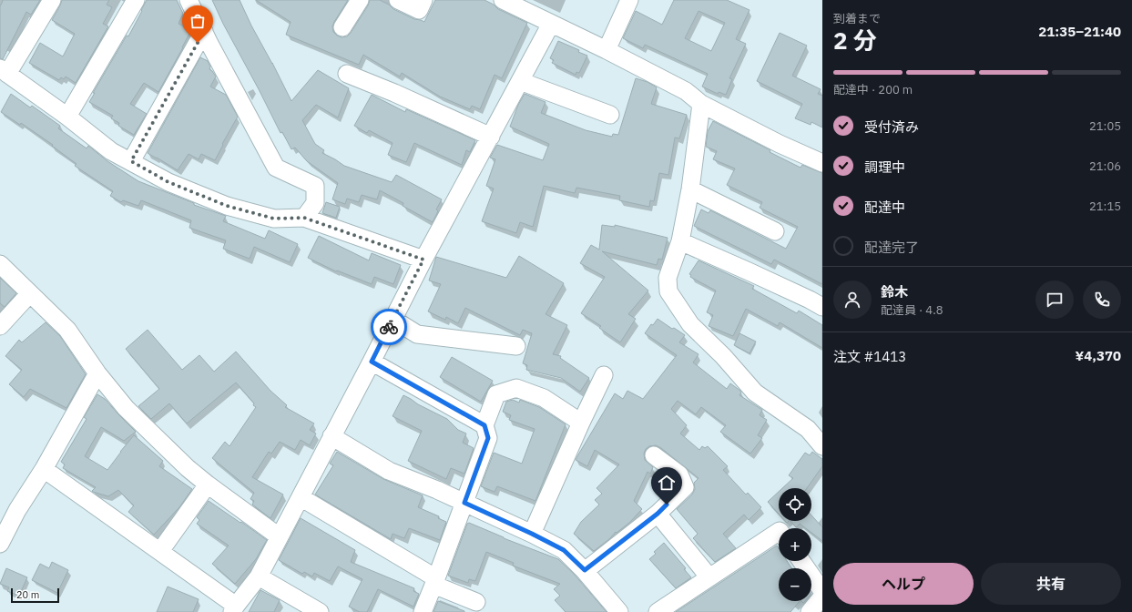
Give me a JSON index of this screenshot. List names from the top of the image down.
{
  "scale_bar": "20 m",
  "page": {
    "heading": ["2 分", "到着まで", "21:35–21:40"],
    "panel": [
      "鈴木",
      "配達員 · 4.8",
      "注文 #1413",
      "¥4,370"
    ],
    "bar": "配達中 · 200 m",
    "list": [
      ["受付済み", "21:05"],
      ["調理中", "21:06"],
      ["配達中", "21:15"],
      "配達完了"
    ],
    "map_buttons": ["+", "−"],
    "buttons": ["ヘルプ", "共有"],
    "scale": "20 m"
  }
}
